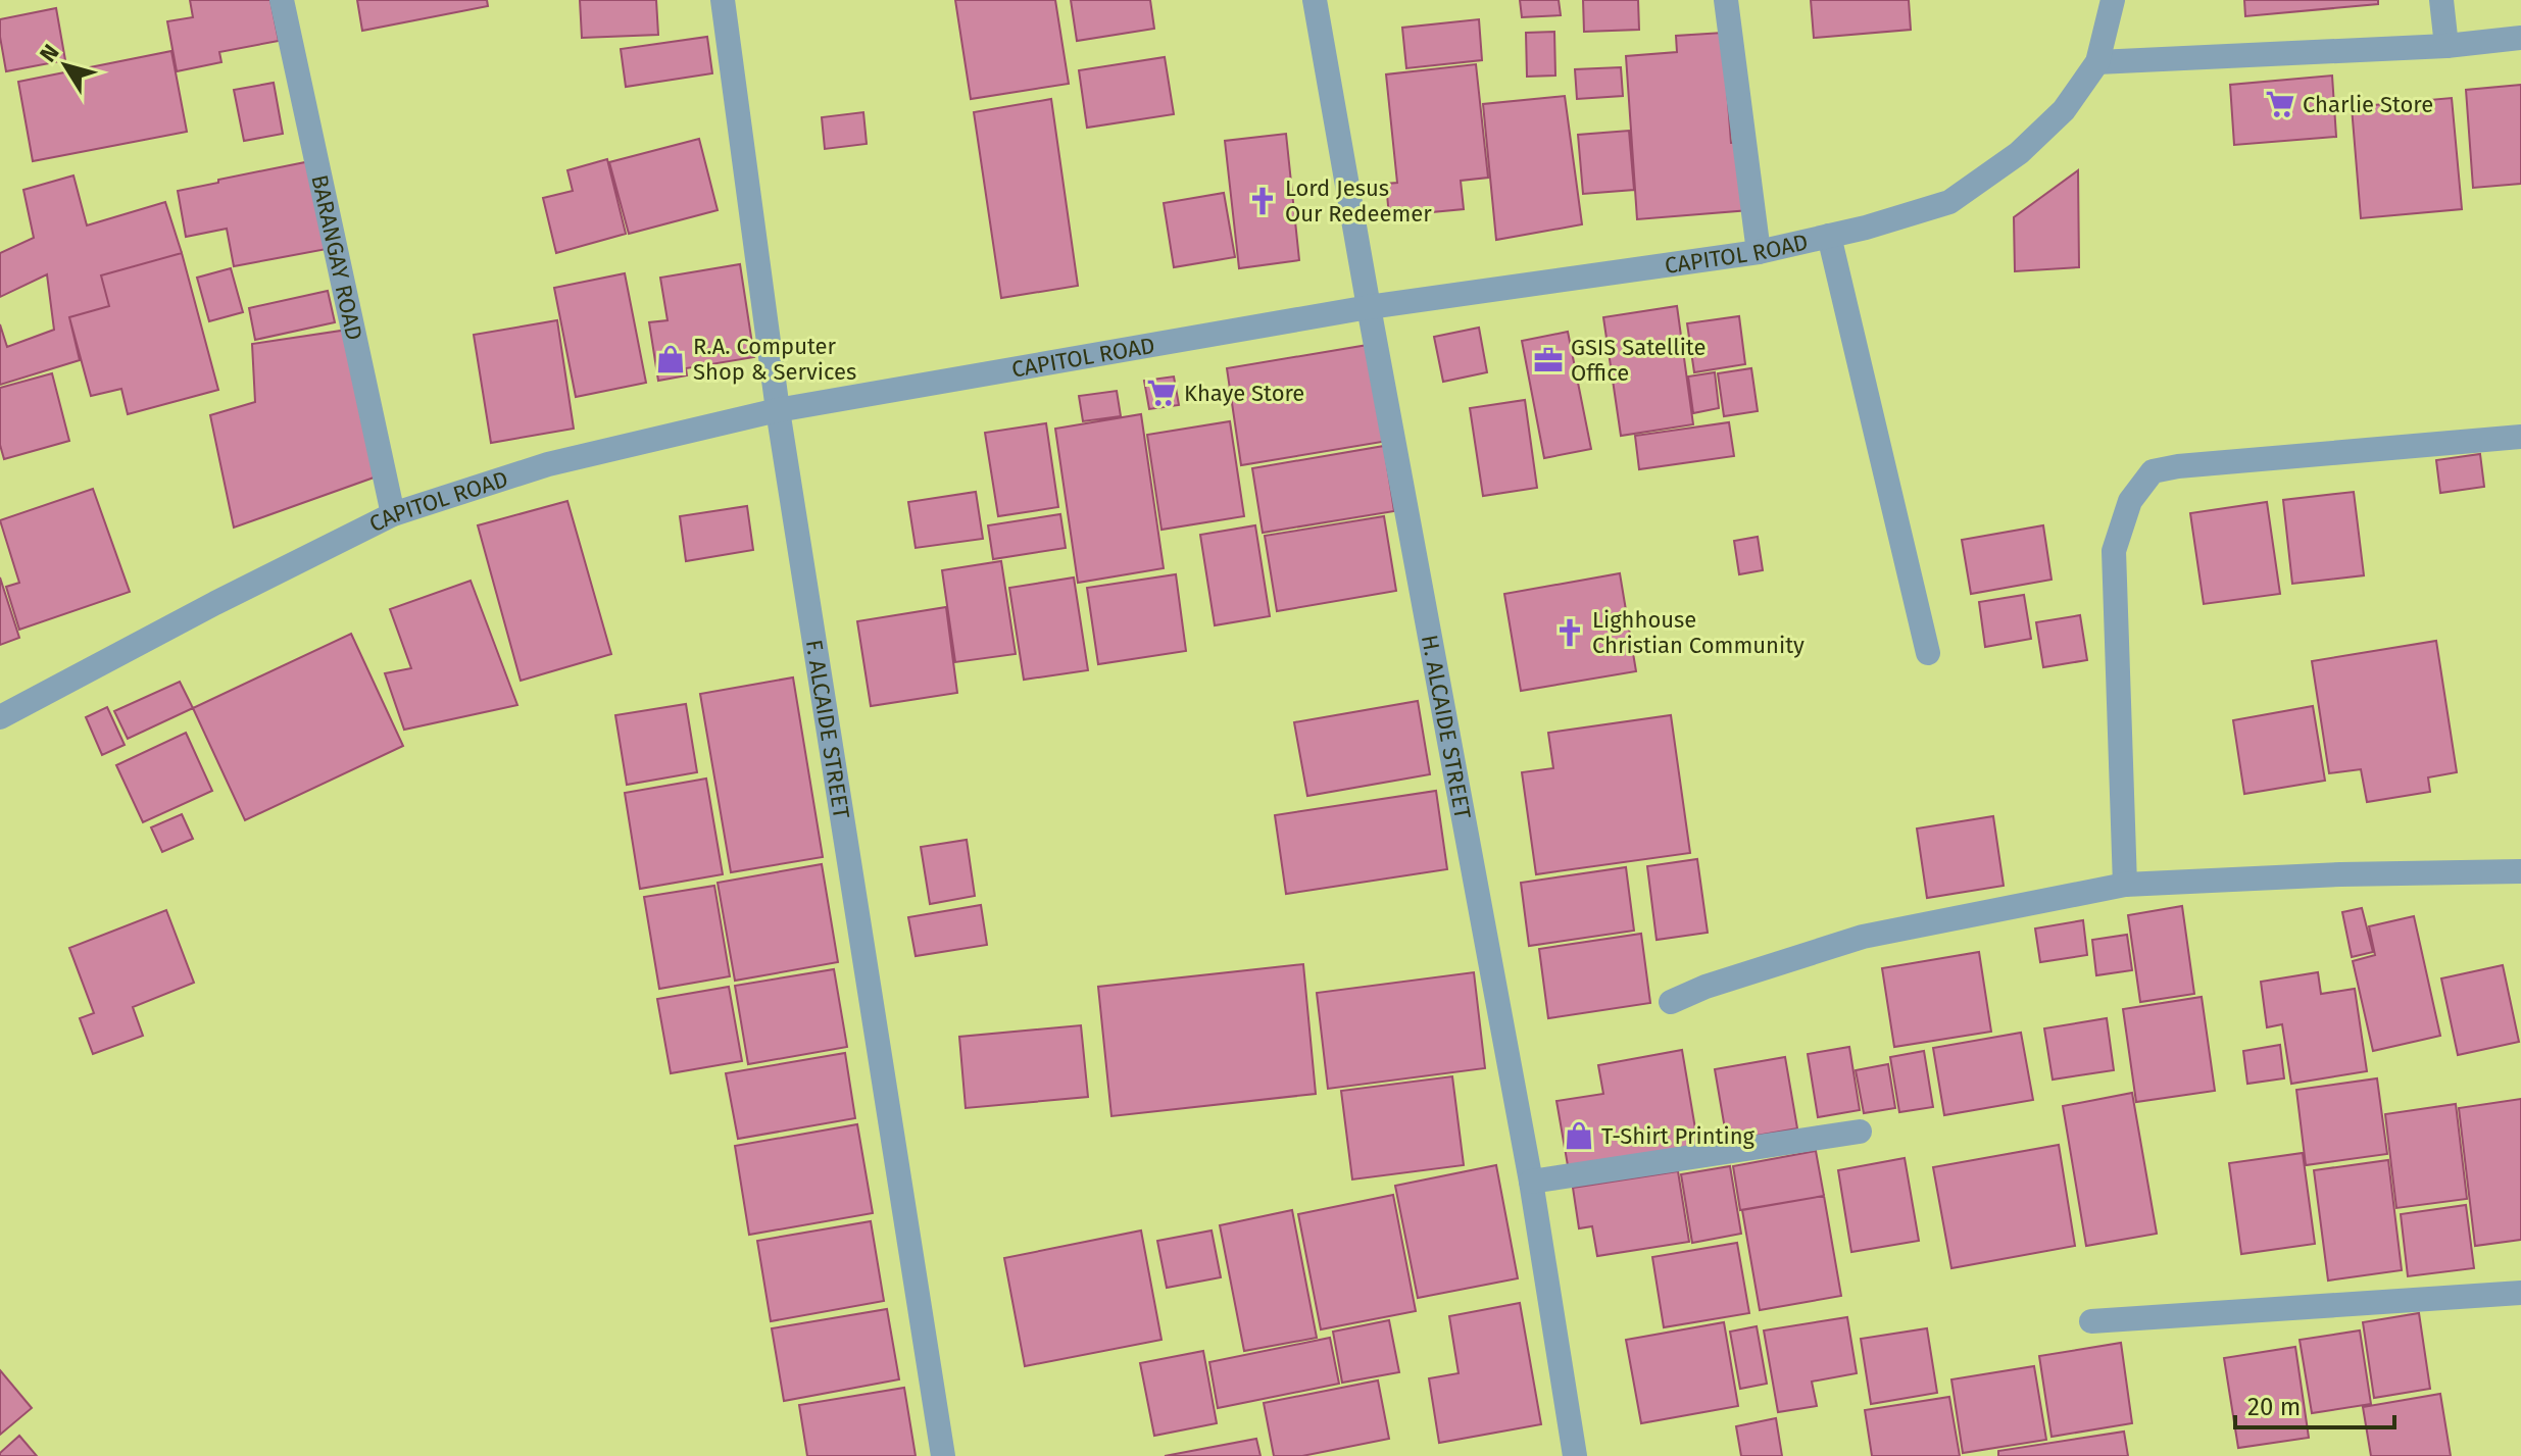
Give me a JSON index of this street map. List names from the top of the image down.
{
  "streets": {
    "street": [
      "CAPITOL ROAD",
      "BARANGAY ROAD",
      "H. ALCAIDE STREET",
      "F. ALCAIDE STREET"
    ]
  },
  "crossings": [
    ["CAPITOL ROAD", "BARANGAY ROAD"],
    ["CAPITOL ROAD", "H. ALCAIDE STREET"],
    ["CAPITOL ROAD", "F. ALCAIDE STREET"]
  ],
  "places": {
    "supermarket": ["Charlie Store", "Khaye Store"],
    "church": ["Lord Jesus Our Redeemer", "Lighhouse Christian Community"],
    "shop": ["R.A. Computer Shop & Services", "T-Shirt Printing"],
    "office": ["GSIS Satellite Office"]
  },
  "scale_bar": "20 m",
  "north": "top left"
}
